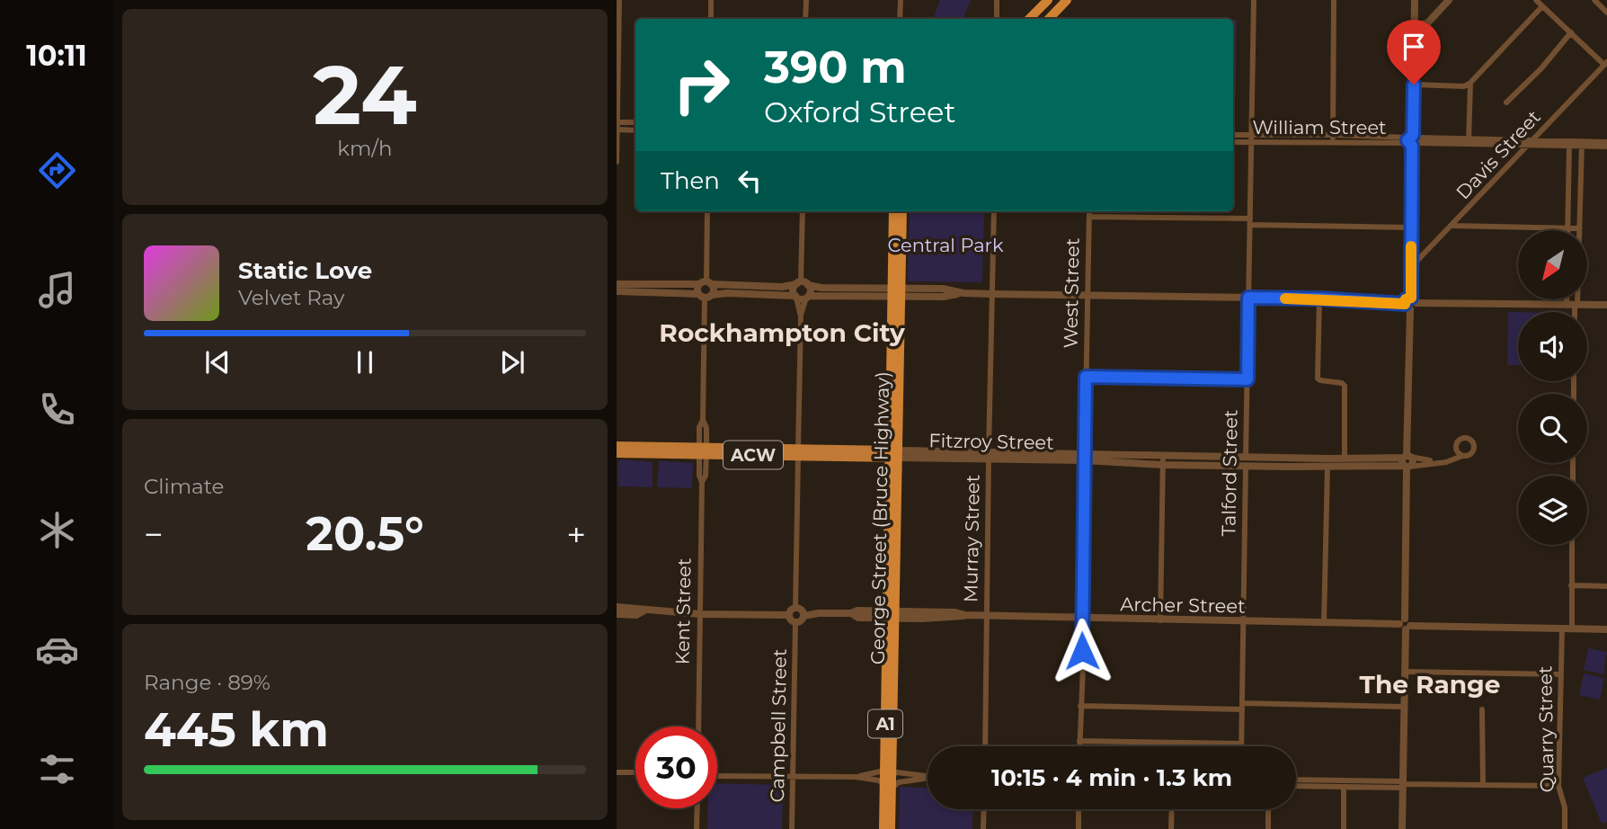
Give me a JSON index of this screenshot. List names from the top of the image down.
{
  "streets": {
    "highway": ["George Street (Bruce Highway)", "A1"],
    "main road": ["Fitzroy Street", "ACW"],
    "street": [
      "William Street",
      "Davis Street",
      "West Street",
      "Talford Street",
      "Murray Street",
      "Archer Street",
      "Kent Street",
      "Campbell Street",
      "Quarry Street"
    ]
  },
  "crossings": [
    ["William Street", "Davis Street"],
    ["William Street", "Talford Street"],
    ["West Street", "Fitzroy Street"],
    ["West Street", "Archer Street"],
    ["Fitzroy Street", "Talford Street"],
    ["Fitzroy Street", "George Street (Bruce Highway)"],
    ["Fitzroy Street", "Murray Street"],
    ["Fitzroy Street", "Kent Street"],
    ["Talford Street", "Archer Street"],
    ["George Street (Bruce Highway)", "Archer Street"],
    ["Murray Street", "Archer Street"],
    ["Archer Street", "Campbell Street"],
    ["Archer Street", "Quarry Street"]
  ],
  "districts": ["Rockhampton City", "The Range"],
  "parks": ["Central Park"],
  "north": "bottom left",
  "page": {
    "tabs": "10:11",
    "tile": [
      ["24", "km/h"],
      "Climate",
      ["Range · 89%", "445 km"]
    ],
    "turn": ["390 m", "Oxford Street"],
    "then": "Then",
    "song": ["Static Love", "Velvet Ray"],
    "heat": ["−", "20.5°", "+"],
    "limit": "30",
    "trip": "10:15 · 4 min · 1.3 km"
  }
}
